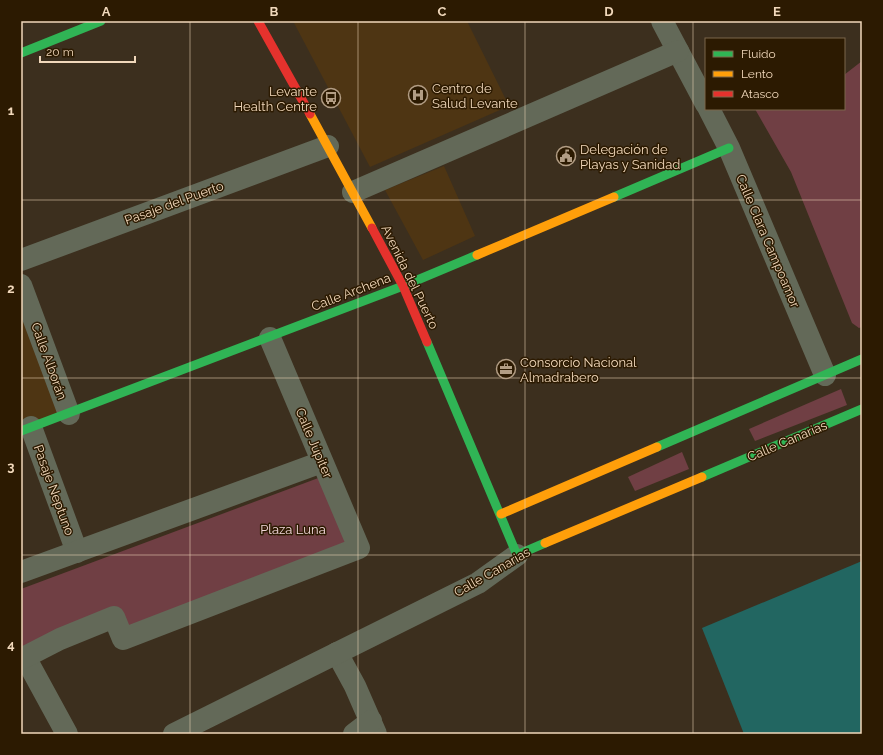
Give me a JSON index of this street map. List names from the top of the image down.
{
  "streets": {
    "main road": ["Avenida del Puerto", "Calle Archena", "Calle Canarias"],
    "street": [
      "Pasaje del Puerto",
      "Calle Clara Campoamor",
      "Calle Alborán",
      "Calle Júpiter",
      "Pasaje Neptuno"
    ]
  },
  "crossings": [
    ["Pasaje del Puerto", "Avenida del Puerto"],
    ["Calle Clara Campoamor", "Calle Archena"],
    ["Avenida del Puerto", "Calle Archena"],
    ["Avenida del Puerto", "Calle Canarias"],
    ["Calle Archena", "Calle Alborán"],
    ["Calle Archena", "Calle Júpiter"],
    ["Calle Archena", "Pasaje Neptuno"]
  ],
  "parks": ["Plaza Luna"],
  "places": {
    "hospital": ["Centro de Salud Levante"],
    "bus stop": ["Levante Health Centre"],
    "public building": ["Delegación de Playas y Sanidad"],
    "office": ["Consorcio Nacional Almadrabero"]
  },
  "legend": ["Fluido", "Lento", "Atasco"],
  "scale_bar": "20 m",
  "grid": {
    "columns": [
      "A",
      "B",
      "C",
      "D",
      "E"
    ],
    "rows": [
      "1",
      "2",
      "3",
      "4"
    ]
  }
}
